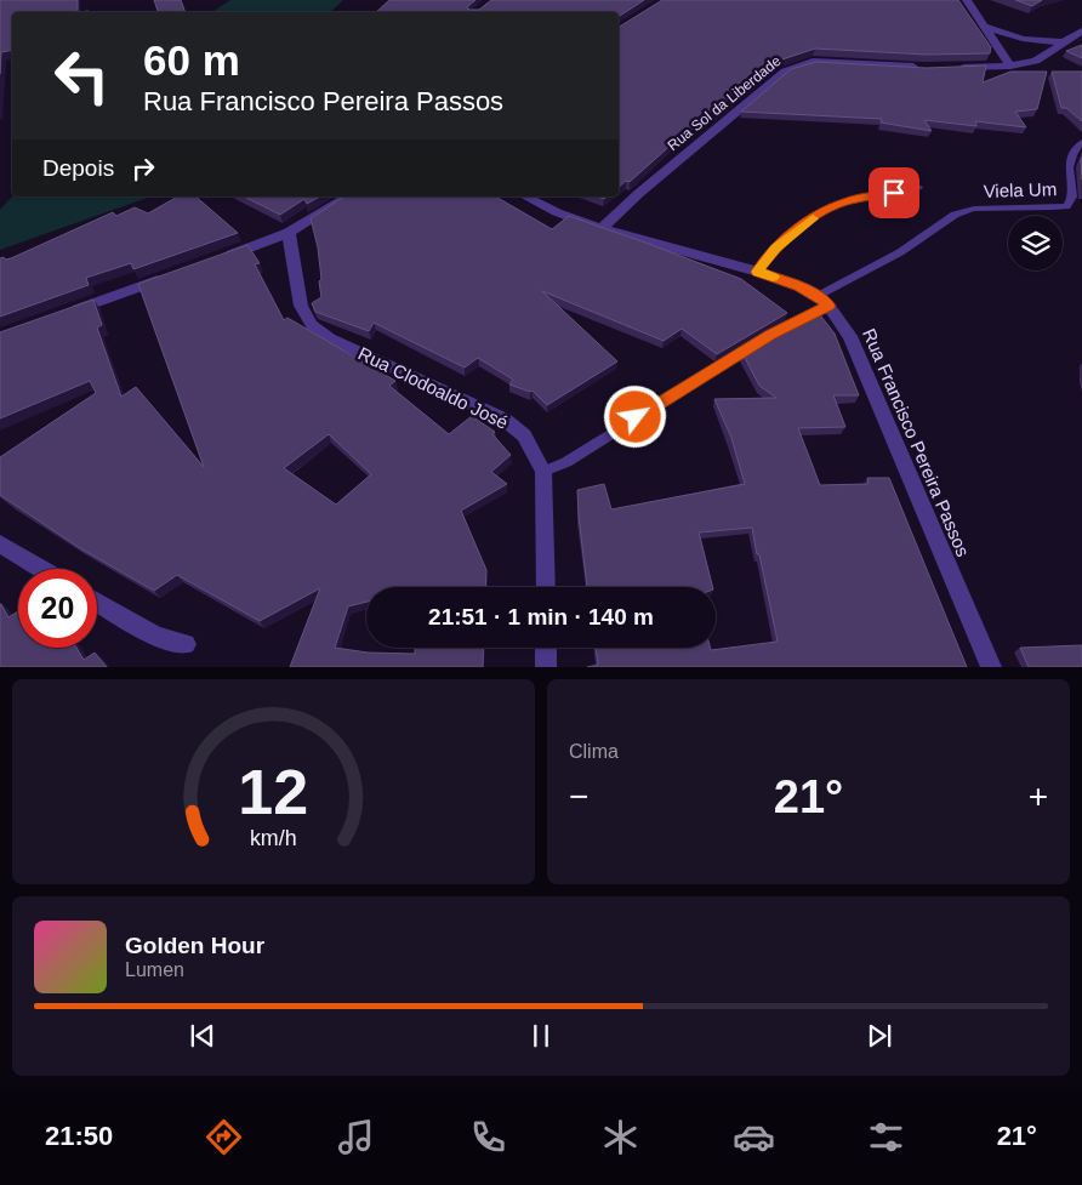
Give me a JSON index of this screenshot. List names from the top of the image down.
{
  "streets": {
    "street": ["Rua Sol da Liberdade", "Rua Clodoaldo José", "Rua Francisco Pereira Passos"],
    "lane": ["Viela Um"]
  },
  "crossings": [
    ["Viela Um", "Rua Francisco Pereira Passos"]
  ],
  "page": {
    "turn": ["60 m", "Rua Francisco Pereira Passos"],
    "then": "Depois",
    "limit": "20",
    "trip": "21:51 · 1 min · 140 m",
    "tile": "Clima",
    "heat": ["−", "21°", "+"],
    "song": ["Golden Hour", "Lumen"],
    "tabs": ["21:50", "21°"],
    "gauge": ["12", "km/h"]
  }
}
